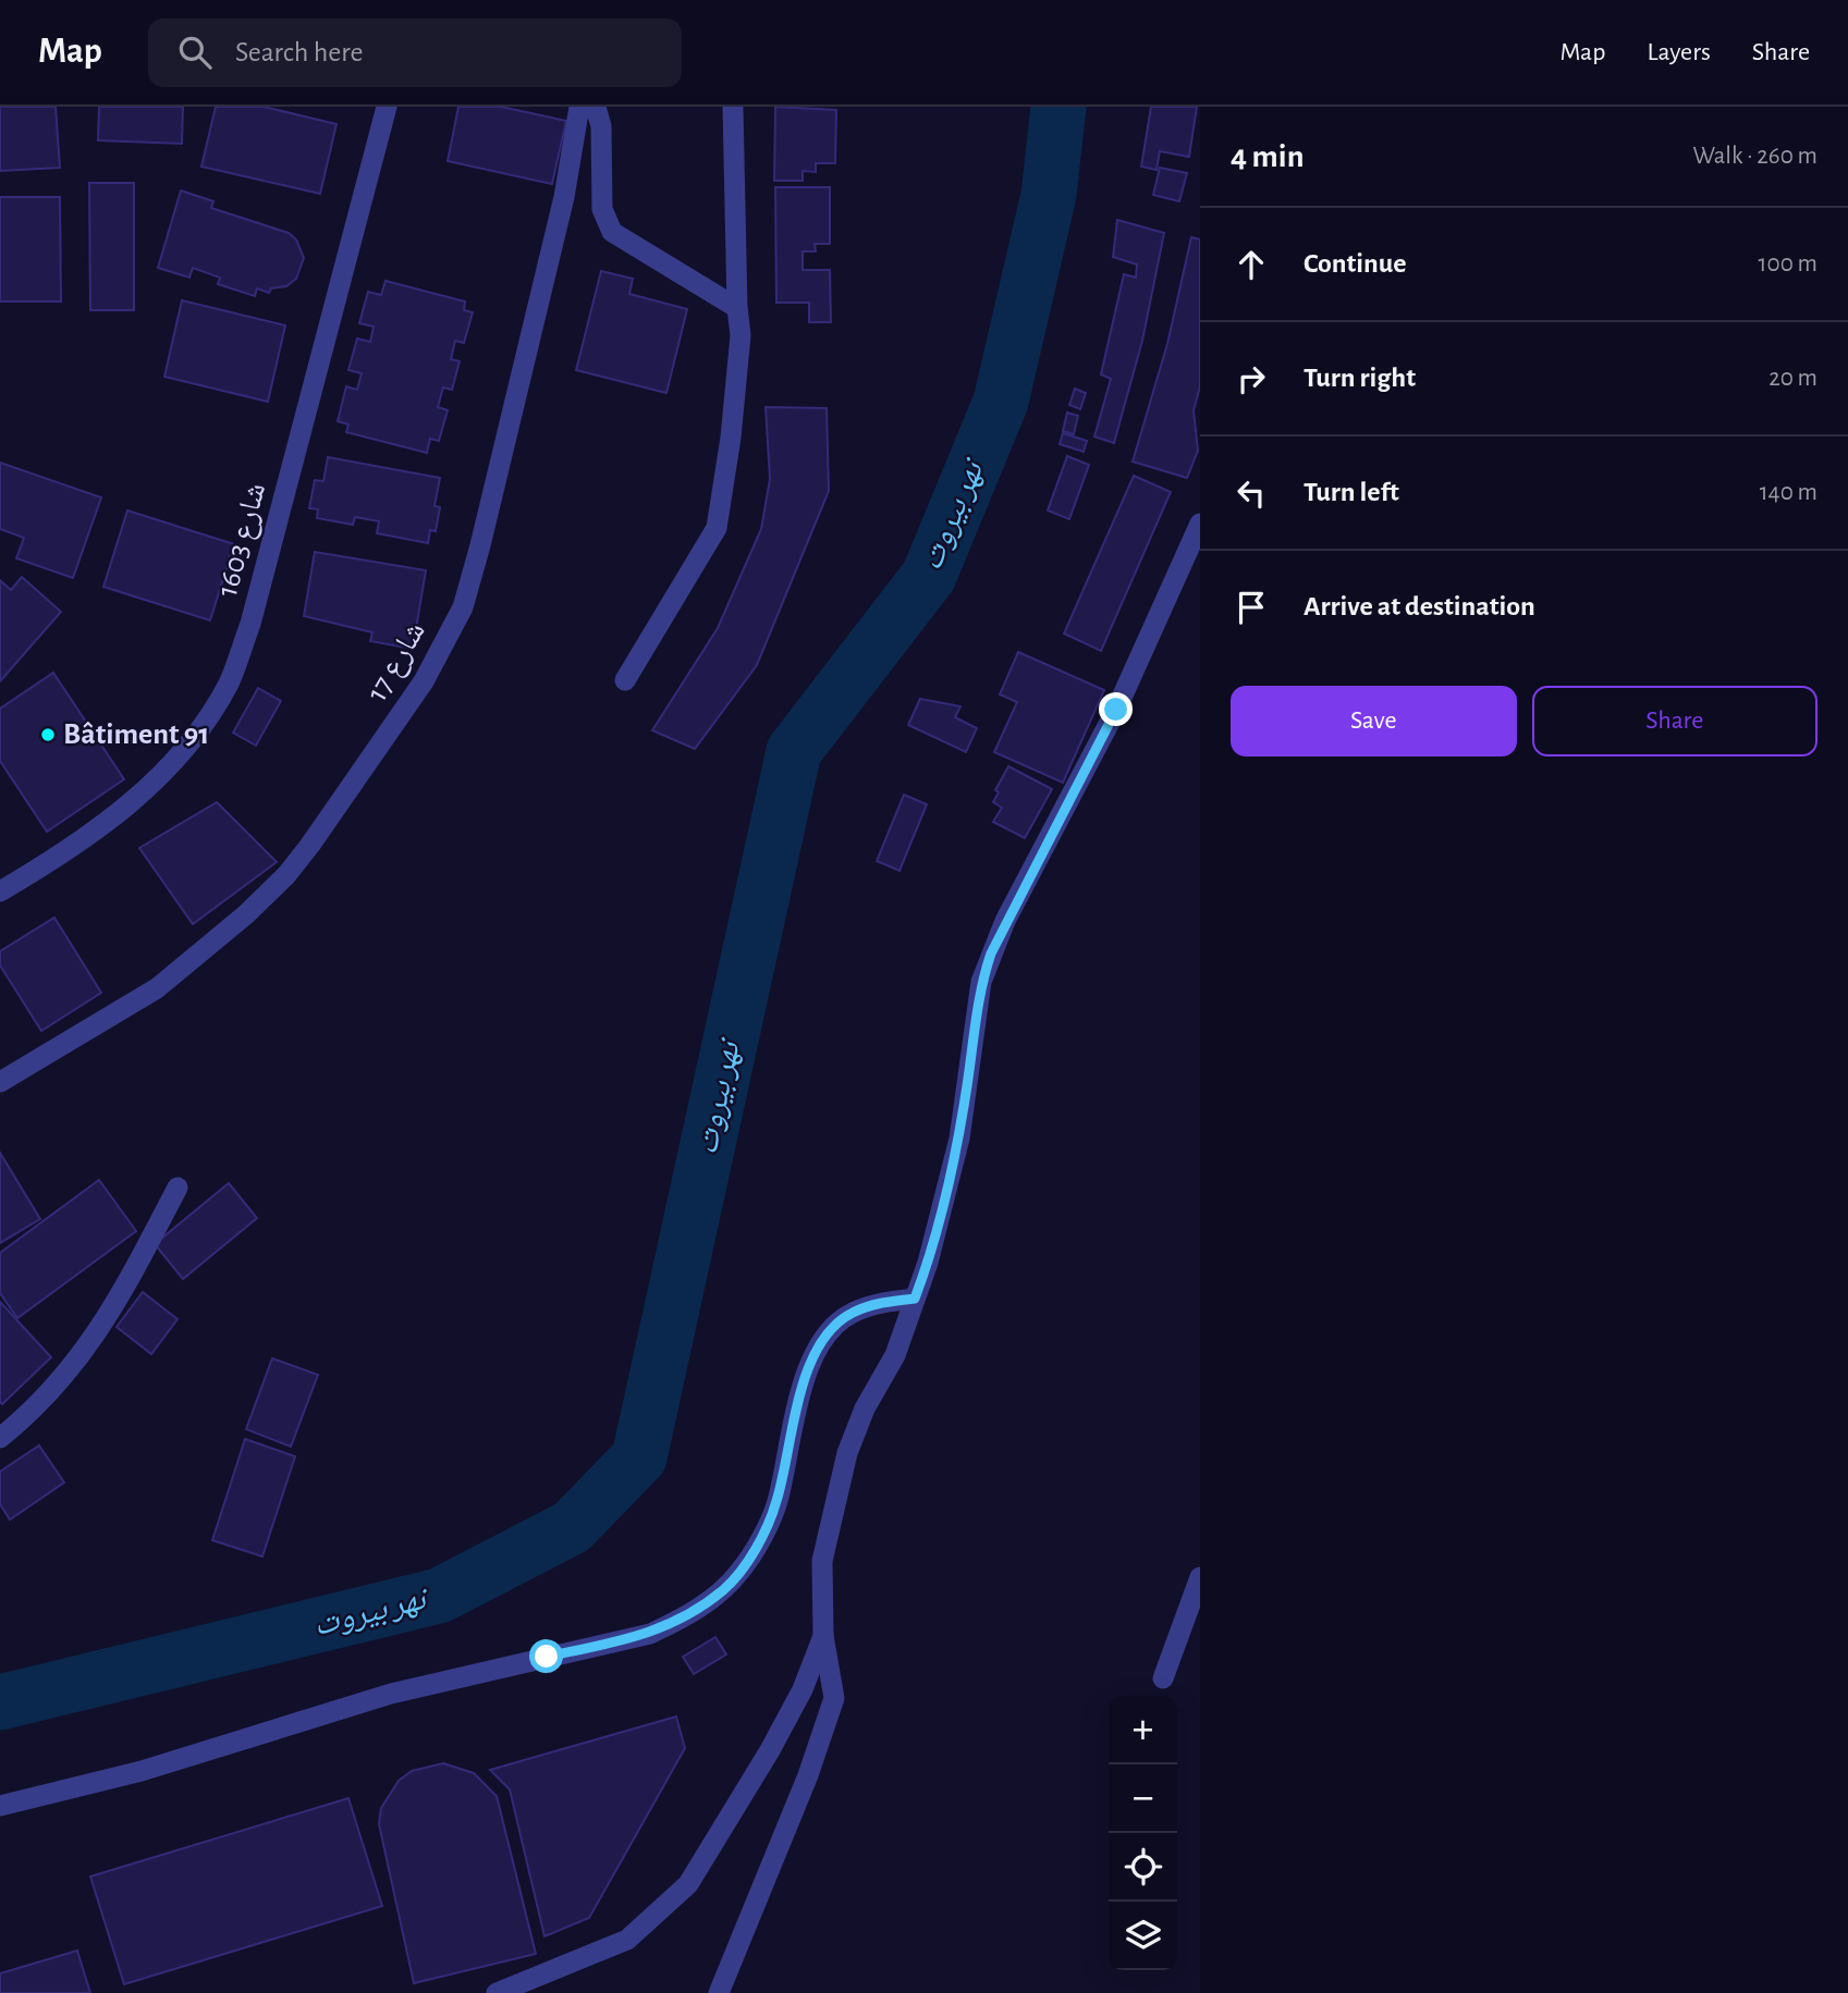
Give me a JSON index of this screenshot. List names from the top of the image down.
{
  "streets": {
    "street": ["شارع 1603", "شارع 17"]
  },
  "water": ["نهر بيروت"],
  "places": ["Bâtiment 91"],
  "page": {
    "header": "Map",
    "search": "Search here",
    "nav": ["Map", "Layers", "Share"],
    "heading": ["4 min", "Walk · 260 m"],
    "list": [
      ["Continue", "100 m"],
      ["Turn right", "20 m"],
      ["Turn left", "140 m"],
      "Arrive at destination"
    ],
    "buttons": ["Save", "Share"],
    "map_buttons": ["+", "−"]
  }
}
